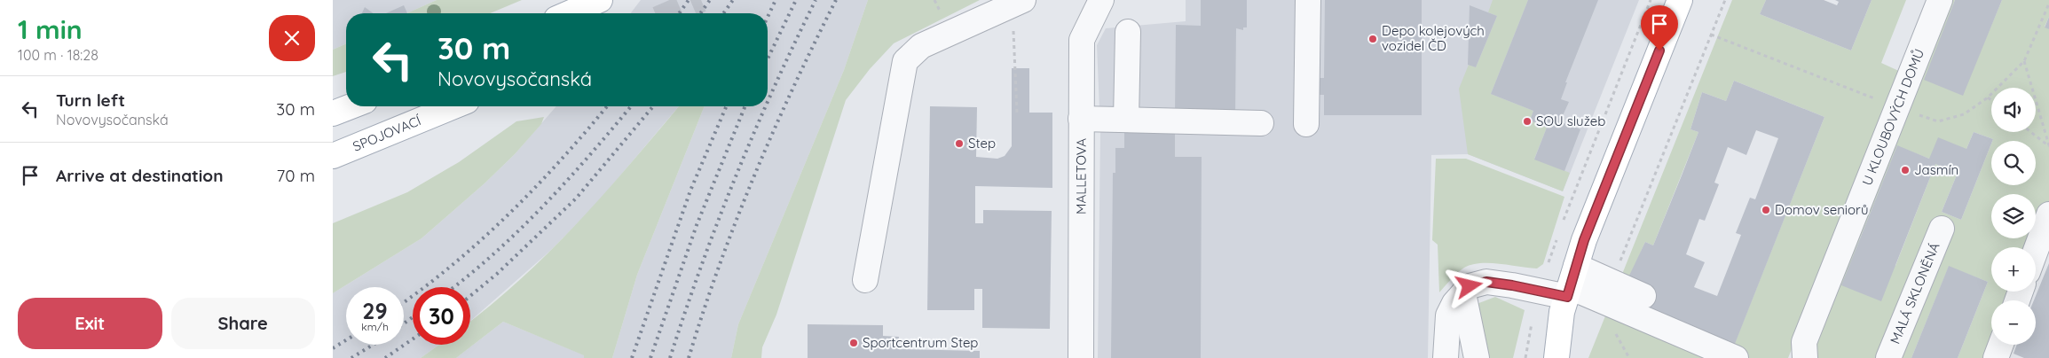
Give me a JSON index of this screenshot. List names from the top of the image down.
{
  "streets": {
    "main road": ["SPOJOVACÍ"],
    "street": ["U KLOUBOVÝCH DOMŮ", "MALLETOVA", "MALÁ SKLONĚNÁ"]
  },
  "places": [
    "Depo kolejových vozidel ČD",
    "SOU služeb",
    "Step",
    "Jasmín",
    "Domov seniorů",
    "Sportcentrum Step"
  ],
  "page": {
    "heading": ["1 min", "100 m · 18:28"],
    "turn": ["30 m", "Novovysočanská"],
    "list": [
      {
        "name": "Turn left",
        "note": "Novovysočanská",
        "value": "30 m"
      },
      {
        "name": "Arrive at destination",
        "value": "70 m"
      }
    ],
    "map_buttons": ["+", "−"],
    "speed": "29 km/h",
    "limit": "30",
    "buttons": ["Exit", "Share"]
  }
}
